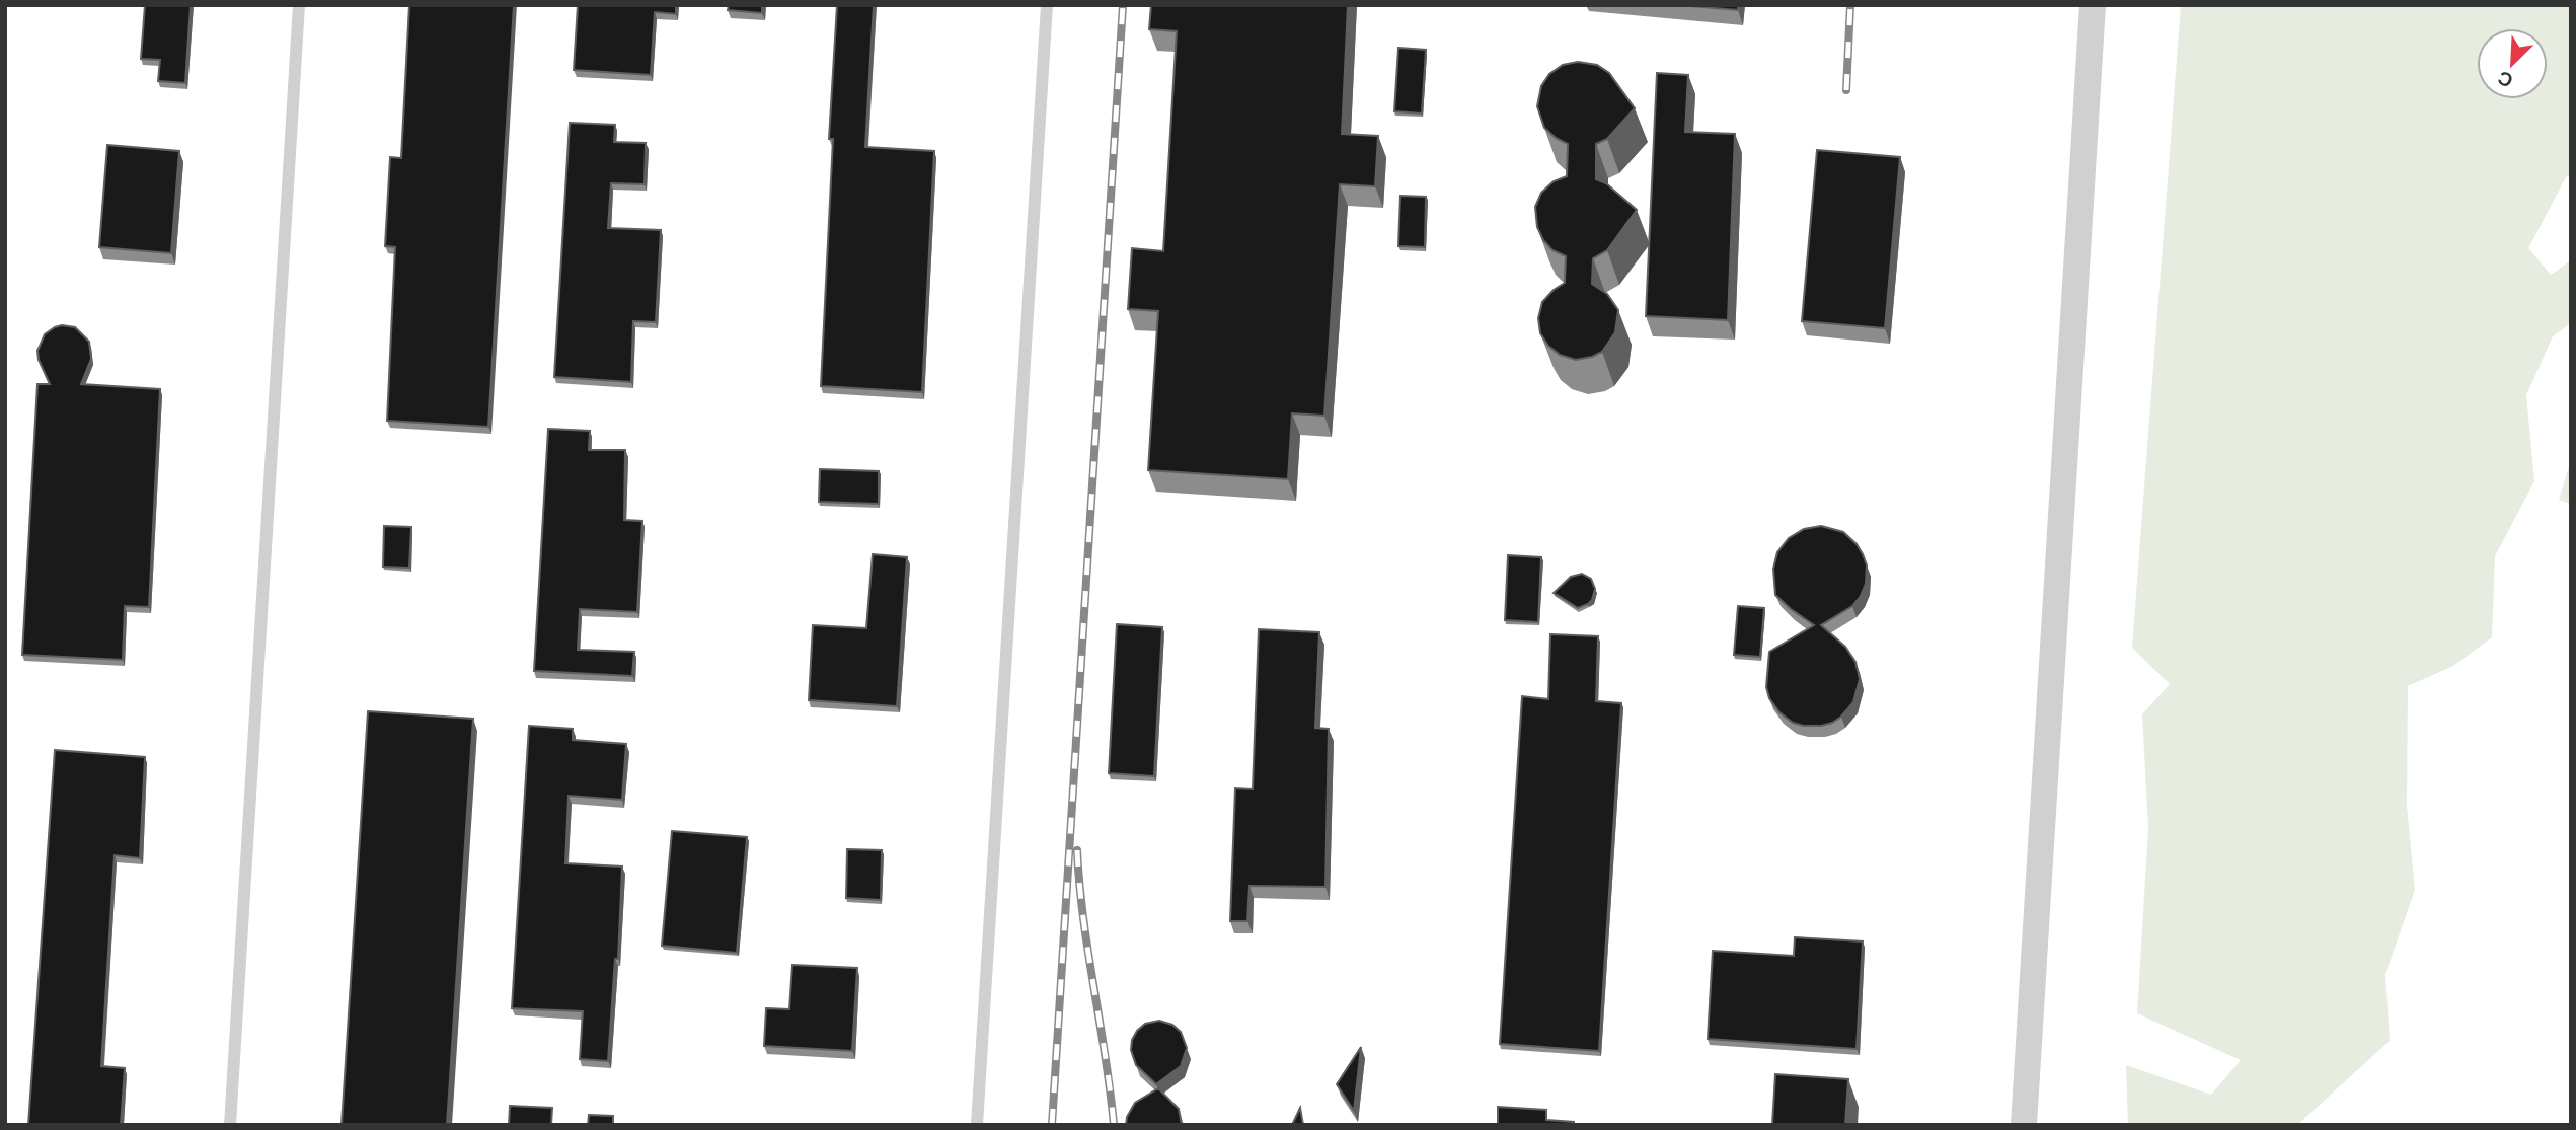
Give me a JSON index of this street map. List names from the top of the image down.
{
  "north": "bottom left"
}
